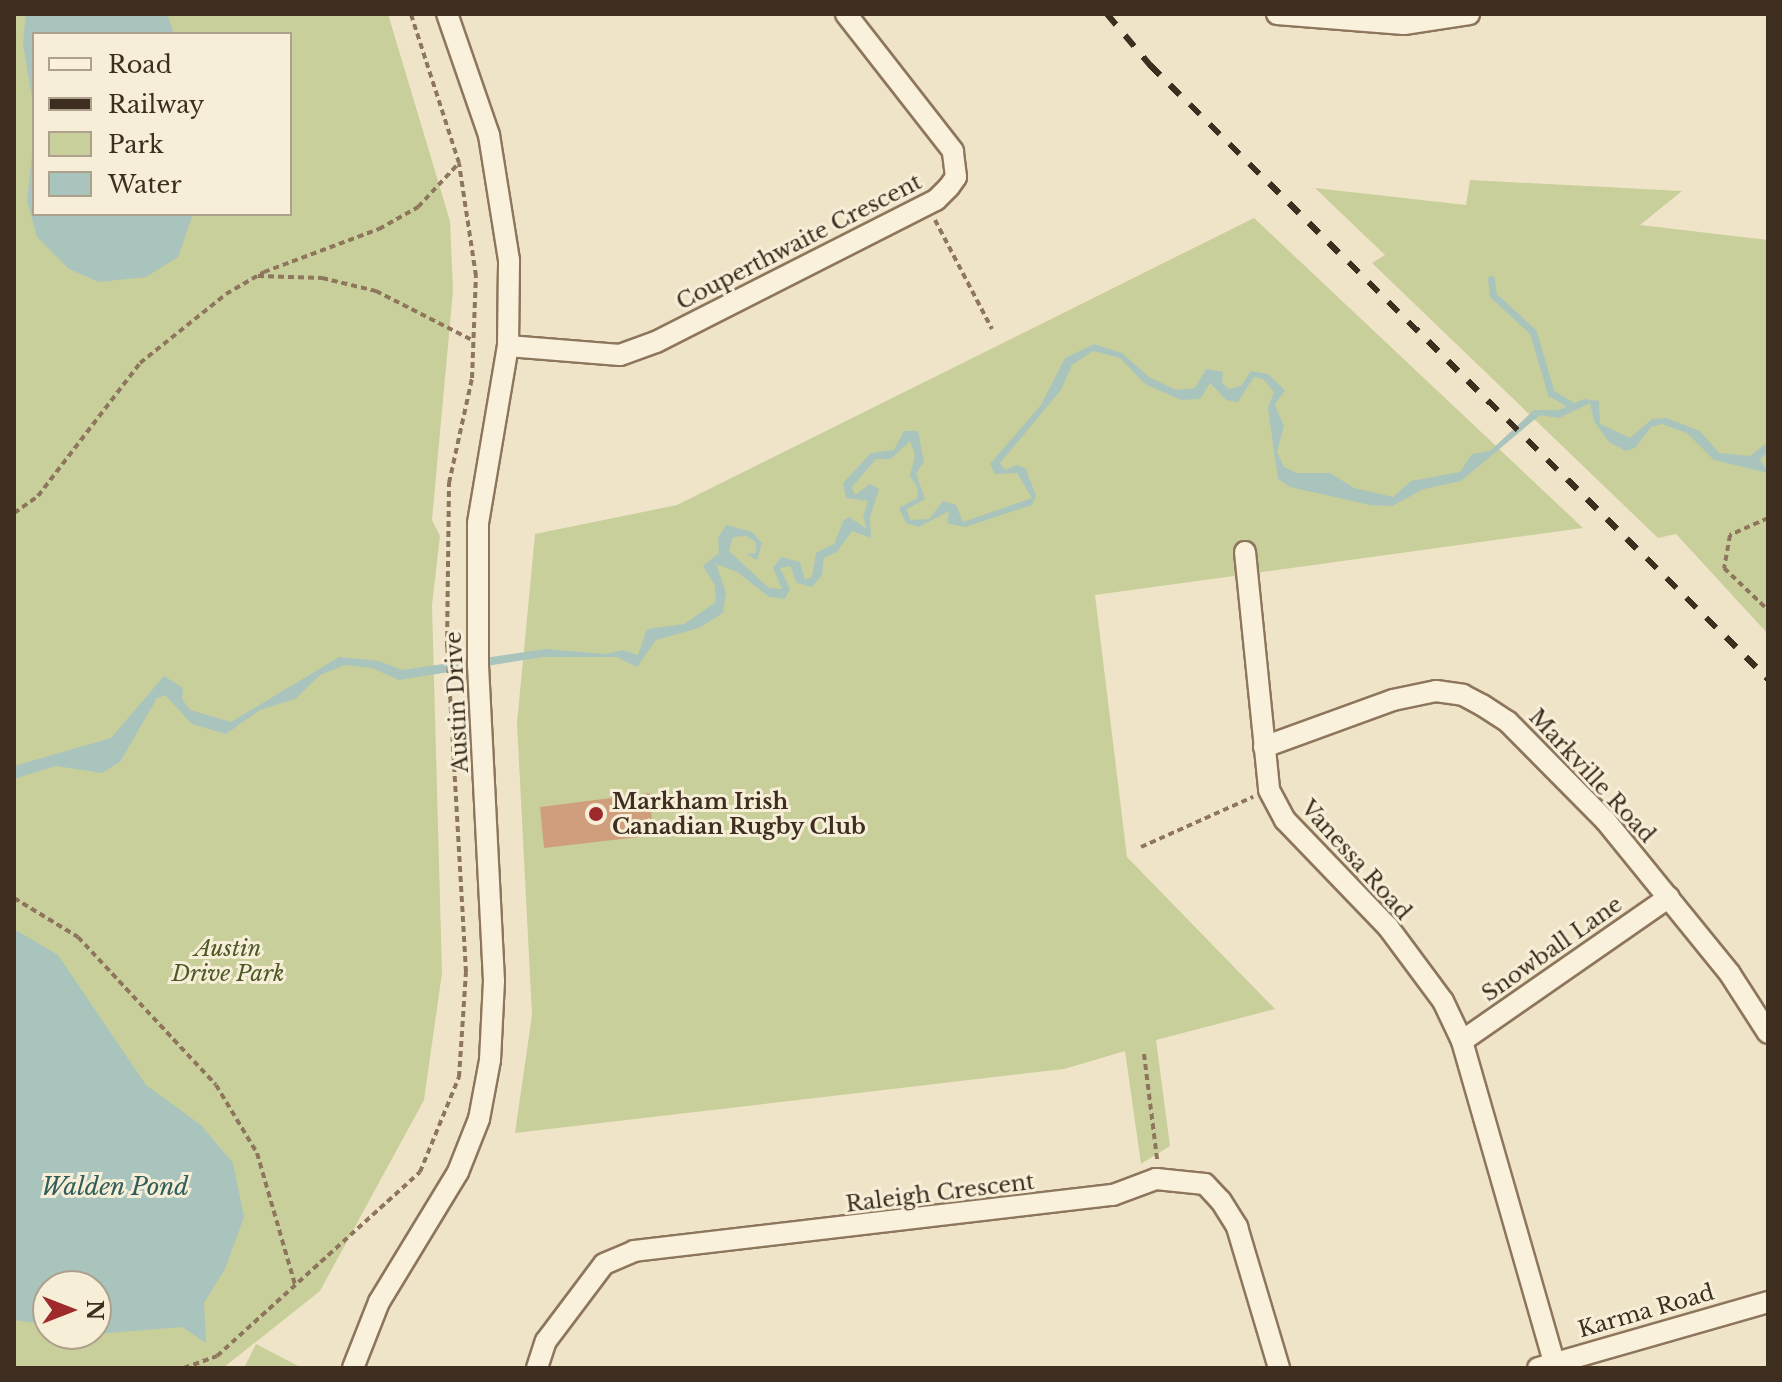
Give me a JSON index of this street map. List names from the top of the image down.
{
  "streets": {
    "street": [
      "Couperthwaite Crescent",
      "Austin Drive",
      "Markville Road",
      "Vanessa Road",
      "Snowball Lane",
      "Raleigh Crescent",
      "Karma Road"
    ]
  },
  "crossings": [
    ["Couperthwaite Crescent", "Austin Drive"],
    ["Markville Road", "Vanessa Road"],
    ["Markville Road", "Snowball Lane"],
    ["Vanessa Road", "Snowball Lane"],
    ["Vanessa Road", "Karma Road"]
  ],
  "water": ["Walden Pond"],
  "parks": ["Austin Drive Park"],
  "places": ["Markham Irish Canadian Rugby Club"],
  "legend": [
    "Road",
    "Railway",
    "Park",
    "Water"
  ],
  "north": "right"
}
